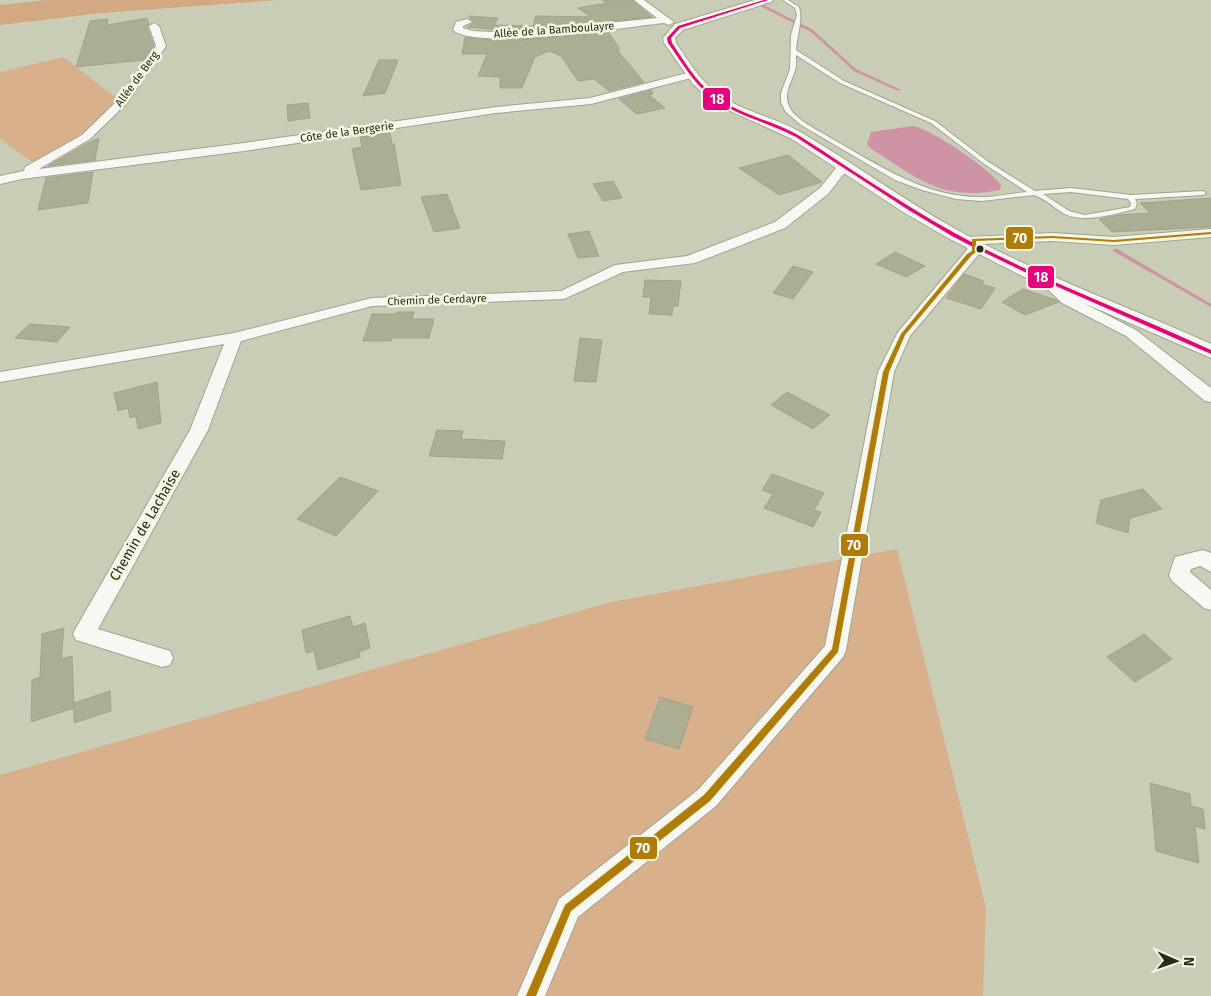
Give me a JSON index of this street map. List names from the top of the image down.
{
  "streets": {
    "street": [
      "Allée de la Bamboulayre",
      "Allée de Berg",
      "Côte de la Bergerie",
      "Chemin de Cerdayre",
      "Chemin de Lachaise"
    ]
  },
  "crossings": [
    ["Allée de Berg", "Côte de la Bergerie"],
    ["Chemin de Cerdayre", "Chemin de Lachaise"]
  ],
  "lines": ["transit line 18", "transit line 70"],
  "north": "right"
}
